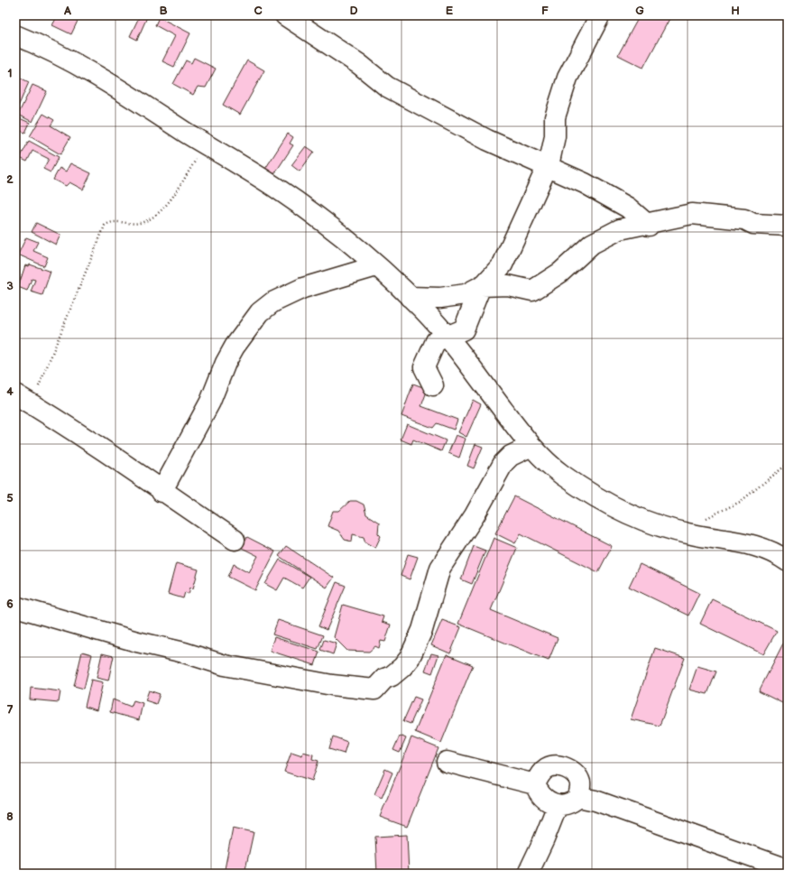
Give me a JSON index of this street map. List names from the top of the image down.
{
  "grid": {
    "columns": [
      "A",
      "B",
      "C",
      "D",
      "E",
      "F",
      "G",
      "H"
    ],
    "rows": [
      "1",
      "2",
      "3",
      "4",
      "5",
      "6",
      "7",
      "8"
    ]
  }
}
